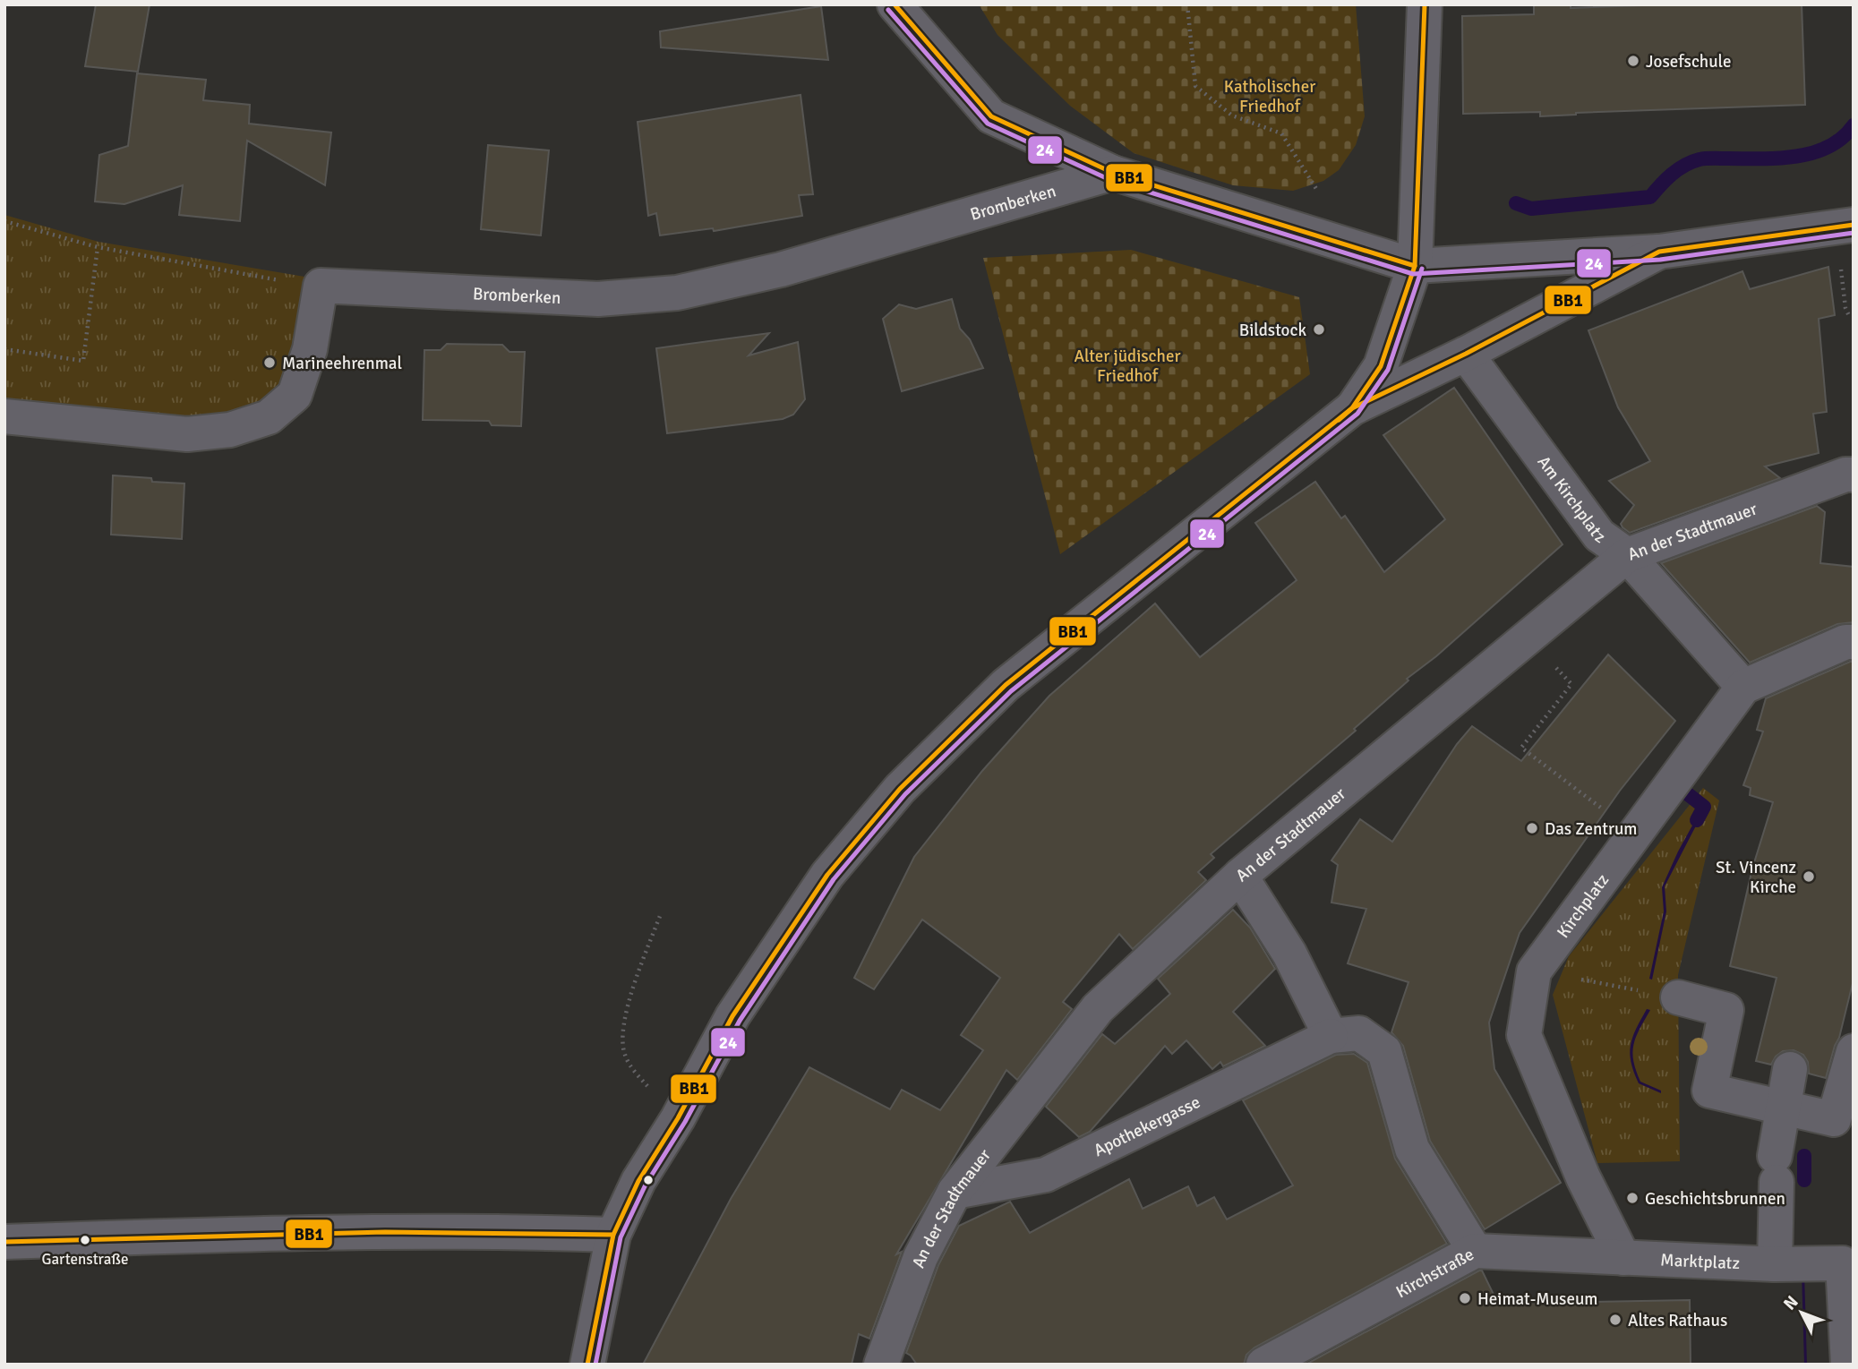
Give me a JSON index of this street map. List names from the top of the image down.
{
  "streets": {
    "street": [
      "Bromberken",
      "Am Kirchplatz",
      "An der Stadtmauer",
      "Kirchplatz",
      "Apothekergasse",
      "Marktplatz",
      "Kirchstraße"
    ]
  },
  "crossings": [
    ["Am Kirchplatz", "An der Stadtmauer"],
    ["Am Kirchplatz", "Kirchplatz"],
    ["An der Stadtmauer", "Apothekergasse"],
    ["Kirchplatz", "Marktplatz"],
    ["Kirchplatz", "Kirchstraße"],
    ["Apothekergasse", "Kirchstraße"],
    ["Marktplatz", "Kirchstraße"]
  ],
  "parks": ["Katholischer Friedhof", "Alter jüdischer Friedhof"],
  "places": [
    "Josefschule",
    "Bildstock",
    "Marineehrenmal",
    "Das Zentrum",
    "St. Vincenz Kirche",
    "Geschichtsbrunnen",
    "Gartenstraße",
    "Heimat-Museum",
    "Altes Rathaus"
  ],
  "lines": ["transit line BB1", "transit line 24"],
  "north": "top left"
}
